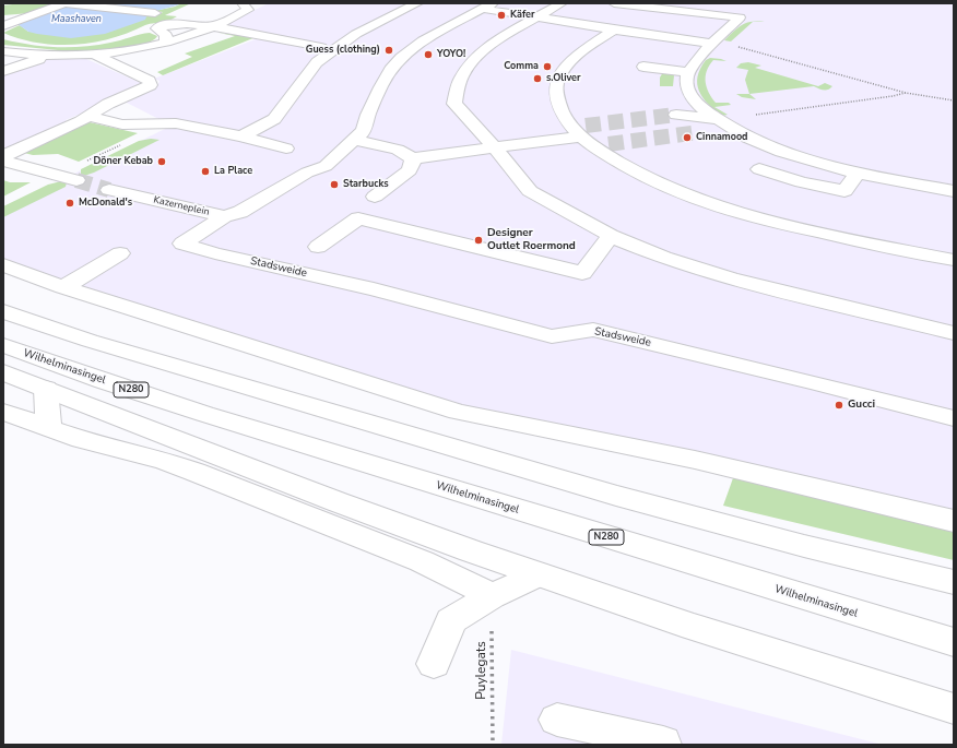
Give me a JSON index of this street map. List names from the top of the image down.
{
  "streets": {
    "street": [
      "Kazerneplein",
      "Stadsweide",
      "Wilhelminasingel",
      "N280"
    ],
    "path": ["Puylegats"]
  },
  "crossings": [
    ["Kazerneplein", "Stadsweide"]
  ],
  "water": ["Maashaven"],
  "places": [
    "Käfer",
    "Guess (clothing)",
    "YOYO!",
    "Comma",
    "s.Oliver",
    "Cinnamood",
    "Döner Kebab",
    "La Place",
    "Starbucks",
    "McDonald's",
    "Designer Outlet Roermond",
    "Gucci"
  ]
}
